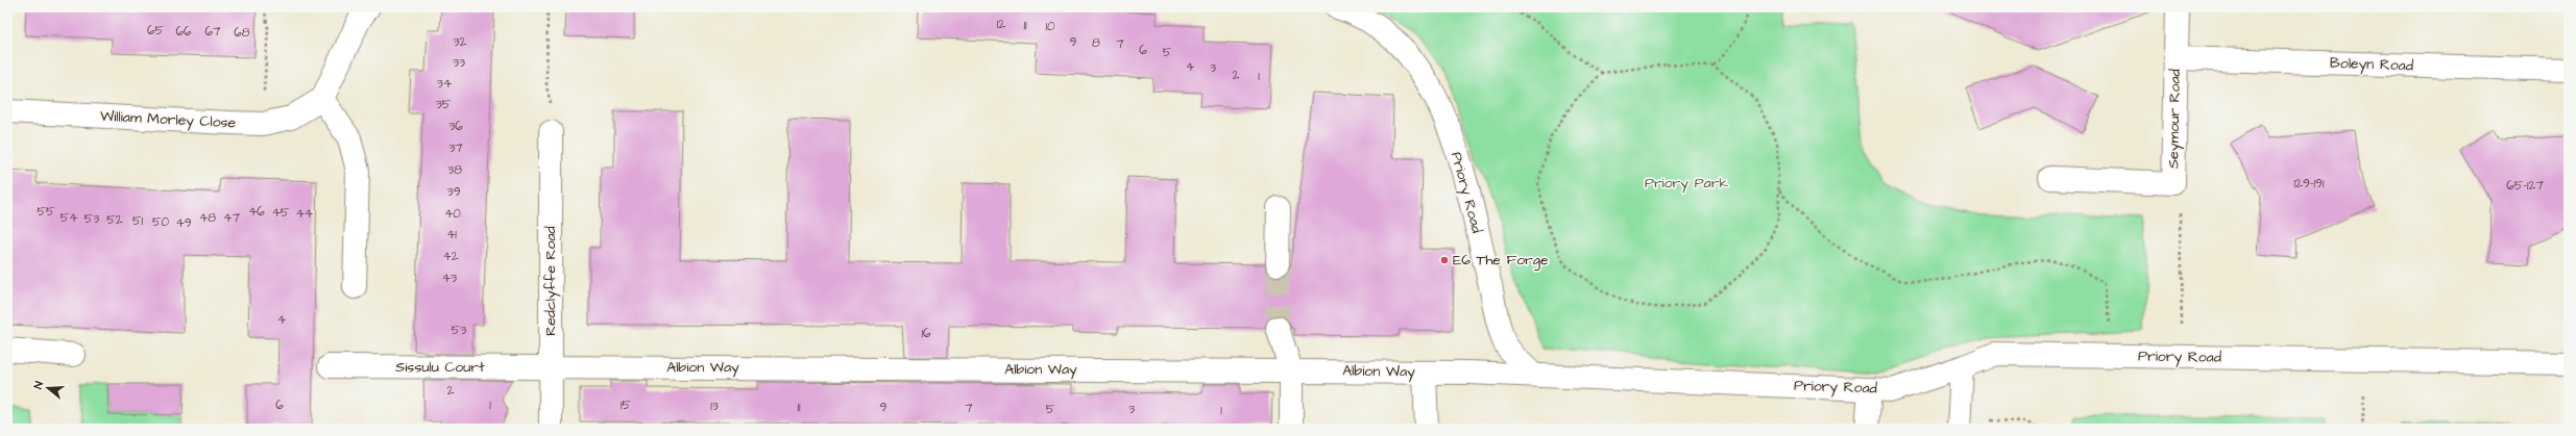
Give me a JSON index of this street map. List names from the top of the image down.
{
  "streets": {
    "street": [
      "Boleyn Road",
      "Seymour Road",
      "William Morley Close",
      "Priory Road",
      "Redclyffe Road",
      "Sissulu Court",
      "Albion Way"
    ]
  },
  "crossings": [
    ["Boleyn Road", "Seymour Road"],
    ["Priory Road", "Albion Way"],
    ["Redclyffe Road", "Sissulu Court"],
    ["Redclyffe Road", "Albion Way"],
    ["Sissulu Court", "Albion Way"]
  ],
  "parks": ["Priory Park"],
  "places": ["E6 The Forge"],
  "house_numbers": [
    "12",
    "11",
    "10",
    "65",
    "66",
    "67",
    "68",
    "32",
    "9",
    "8",
    "7",
    "6",
    "5",
    "33",
    "4",
    "3",
    "2",
    "1",
    "34",
    "35",
    "36",
    "37",
    "38",
    "129-191",
    "65-127",
    "39",
    "55",
    "46",
    "45",
    "44",
    "40",
    "54",
    "48",
    "47",
    "53",
    "52",
    "51",
    "50",
    "49",
    "41",
    "42",
    "43",
    "4",
    "53",
    "16",
    "2",
    "6",
    "1",
    "15",
    "13",
    "11",
    "9",
    "7",
    "5",
    "3",
    "1"
  ],
  "north": "left"
}
